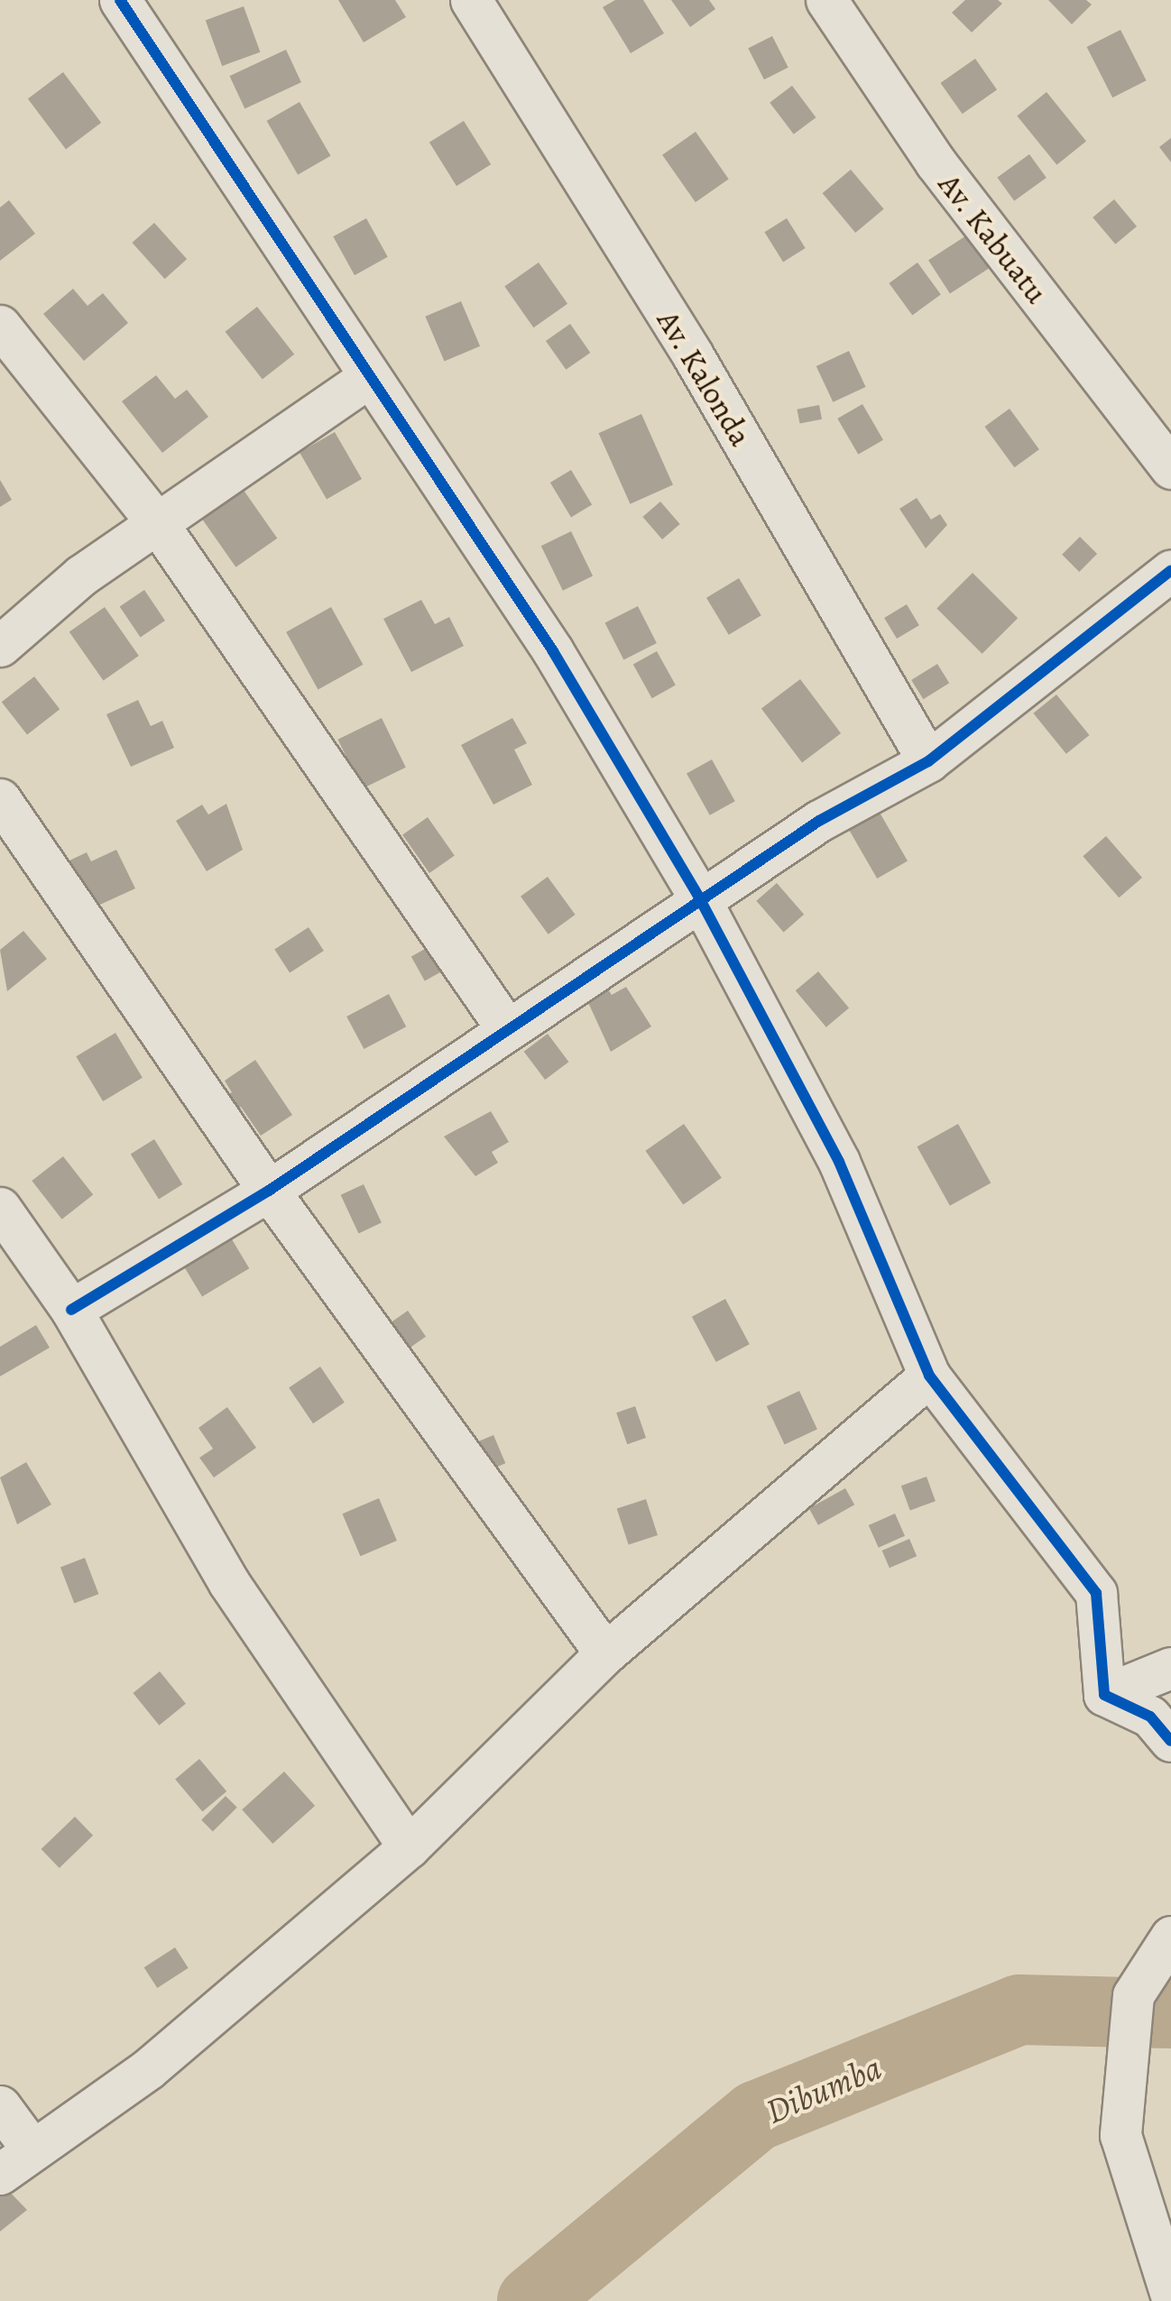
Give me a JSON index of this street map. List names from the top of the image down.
{
  "streets": {
    "street": ["Av. Kabuatu", "Av. Kalonda"]
  },
  "water": ["Dibumba"]
}
